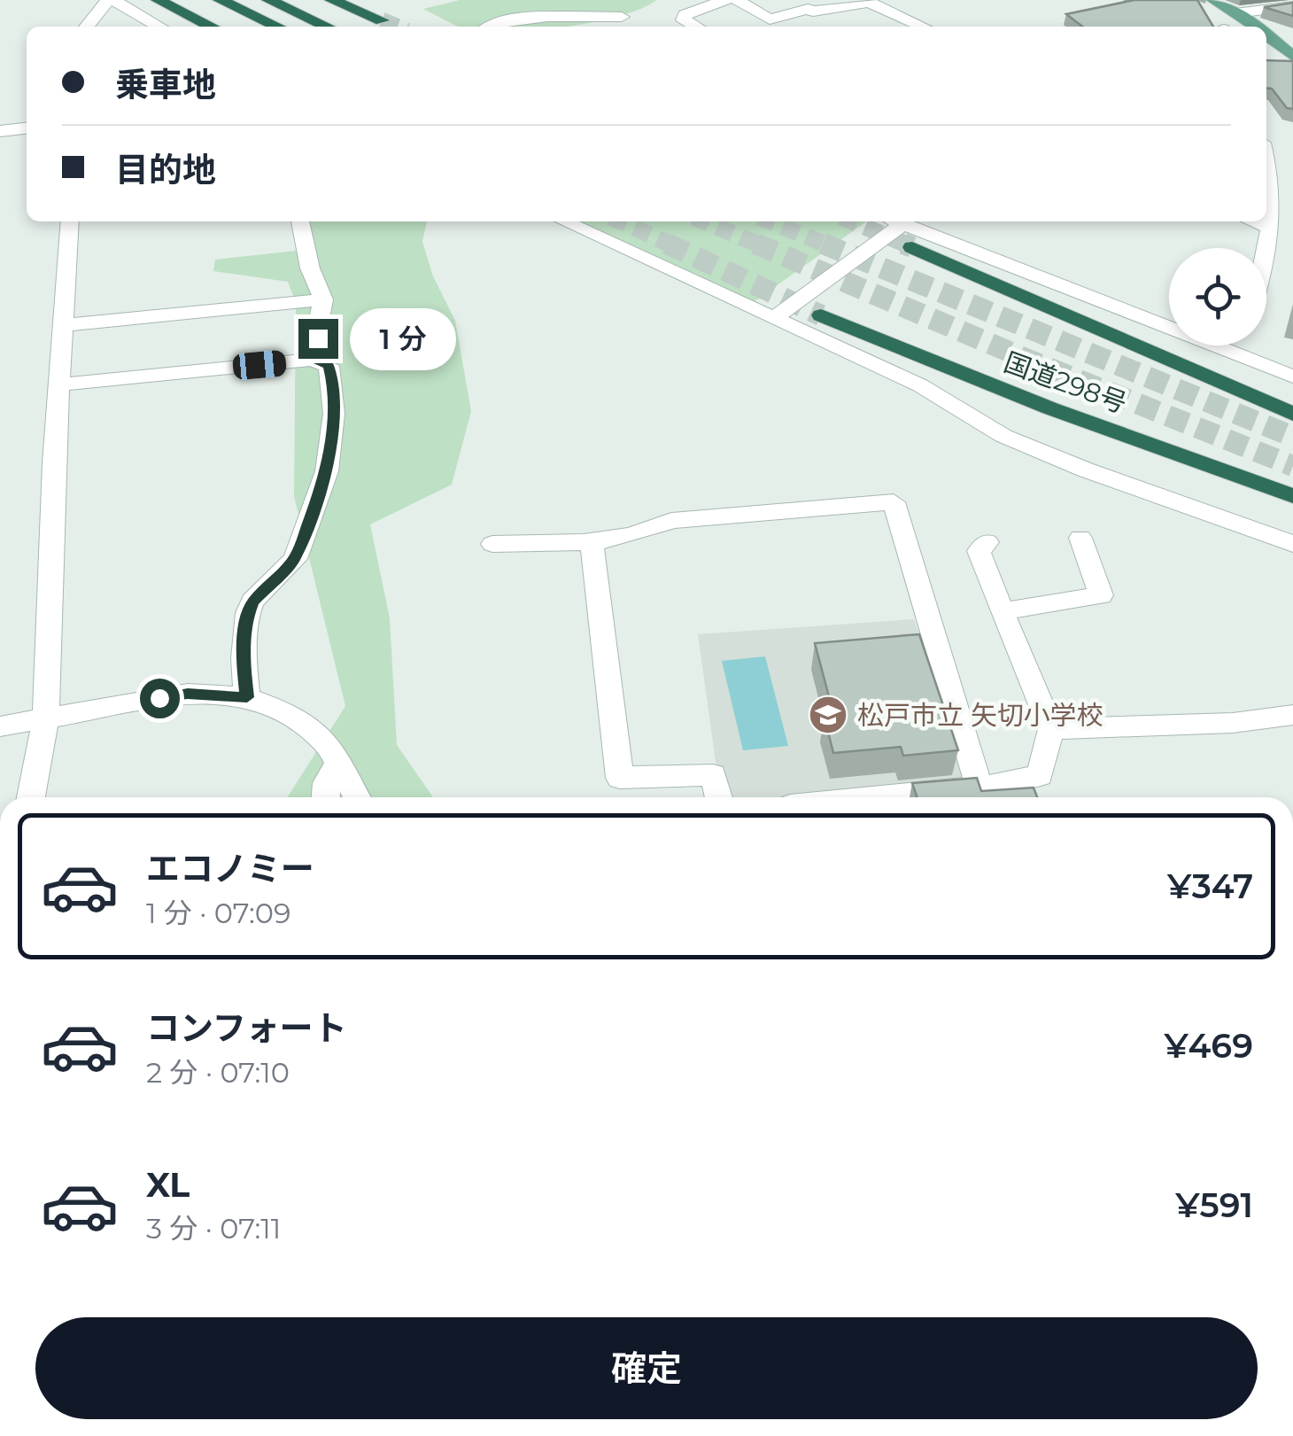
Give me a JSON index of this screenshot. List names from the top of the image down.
{
  "streets": {
    "highway": ["国道298号"]
  },
  "places": {
    "school or university": ["松戸市立 矢切小学校"]
  },
  "page": {
    "banner": ["乗車地", "目的地"],
    "bubble": "1 分",
    "list": [
      {
        "name": "エコノミー",
        "note": "1 分 · 07:09",
        "value": "¥347"
      },
      {
        "name": "コンフォート",
        "note": "2 分 · 07:10",
        "value": "¥469"
      },
      {
        "name": "XL",
        "note": "3 分 · 07:11",
        "value": "¥591"
      }
    ],
    "buttons": "確定"
  }
}
